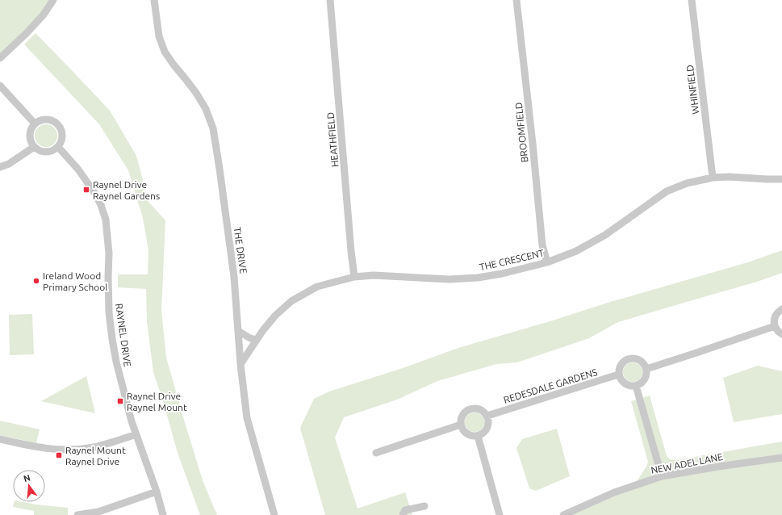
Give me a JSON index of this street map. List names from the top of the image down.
{
  "streets": {
    "street": [
      "WHINFIELD",
      "BROOMFIELD",
      "HEATHFIELD",
      "THE DRIVE",
      "THE CRESCENT",
      "RAYNEL DRIVE",
      "REDESDALE GARDENS",
      "NEW ADEL LANE"
    ]
  },
  "crossings": [
    ["WHINFIELD", "THE CRESCENT"],
    ["BROOMFIELD", "THE CRESCENT"],
    ["HEATHFIELD", "THE CRESCENT"],
    ["THE DRIVE", "THE CRESCENT"]
  ],
  "places": {
    "transit": ["Raynel Drive Raynel Gardens", "Raynel Drive Raynel Mount", "Raynel Mount Raynel Drive"],
    "other": ["Ireland Wood Primary School"]
  },
  "north": "top"
}
